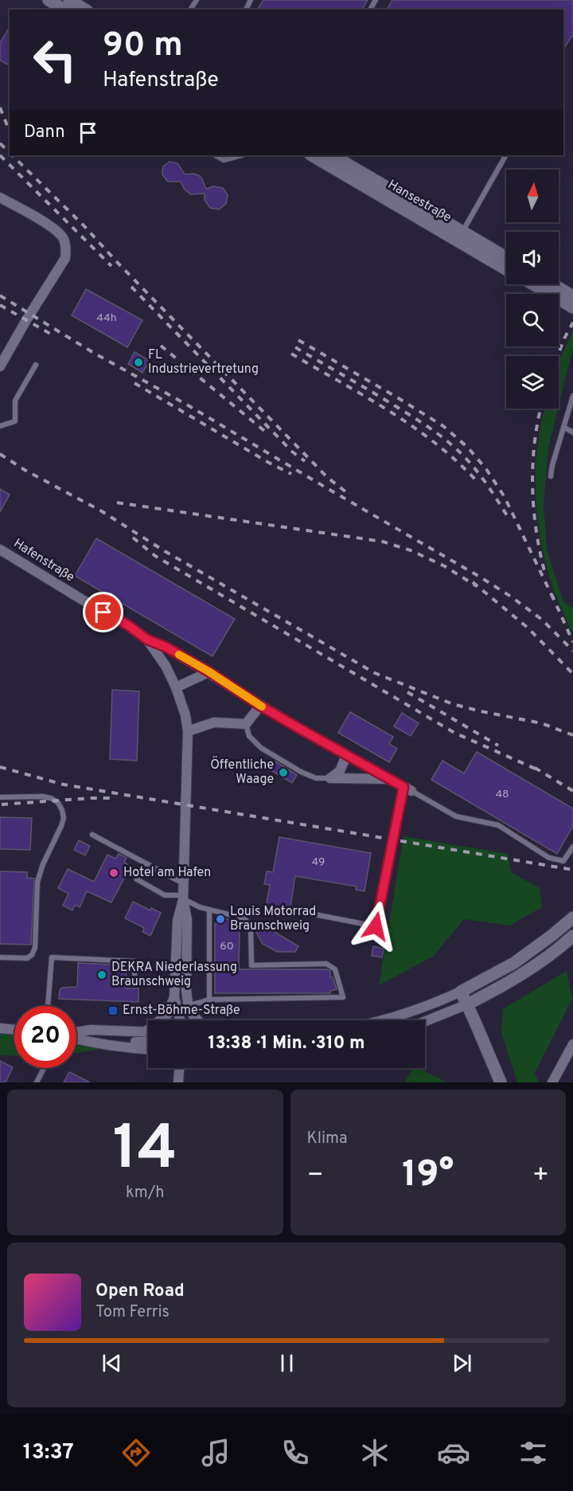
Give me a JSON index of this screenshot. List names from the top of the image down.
{
  "streets": {
    "main road": ["Hansestraße"],
    "street": ["Hafenstraße"]
  },
  "places": {
    "other": [
      "FL Industrievertretung",
      "Öffentliche Waage",
      "Hotel am Hafen",
      "Louis Motorrad Braunschweig",
      "DEKRA Niederlassung Braunschweig"
    ],
    "transit": ["Ernst-Böhme-Straße"]
  },
  "house_numbers": [
    "44h",
    "48",
    "49",
    "60"
  ],
  "north": "top",
  "page": {
    "turn": ["90 m", "Hafenstraße"],
    "then": "Dann",
    "limit": "20",
    "trip": "13:38 · 1 Min. · 310 m",
    "tile": [
      ["14", "km/h"],
      "Klima"
    ],
    "heat": ["−", "19°", "+"],
    "song": ["Open Road", "Tom Ferris"],
    "tabs": "13:37"
  }
}
